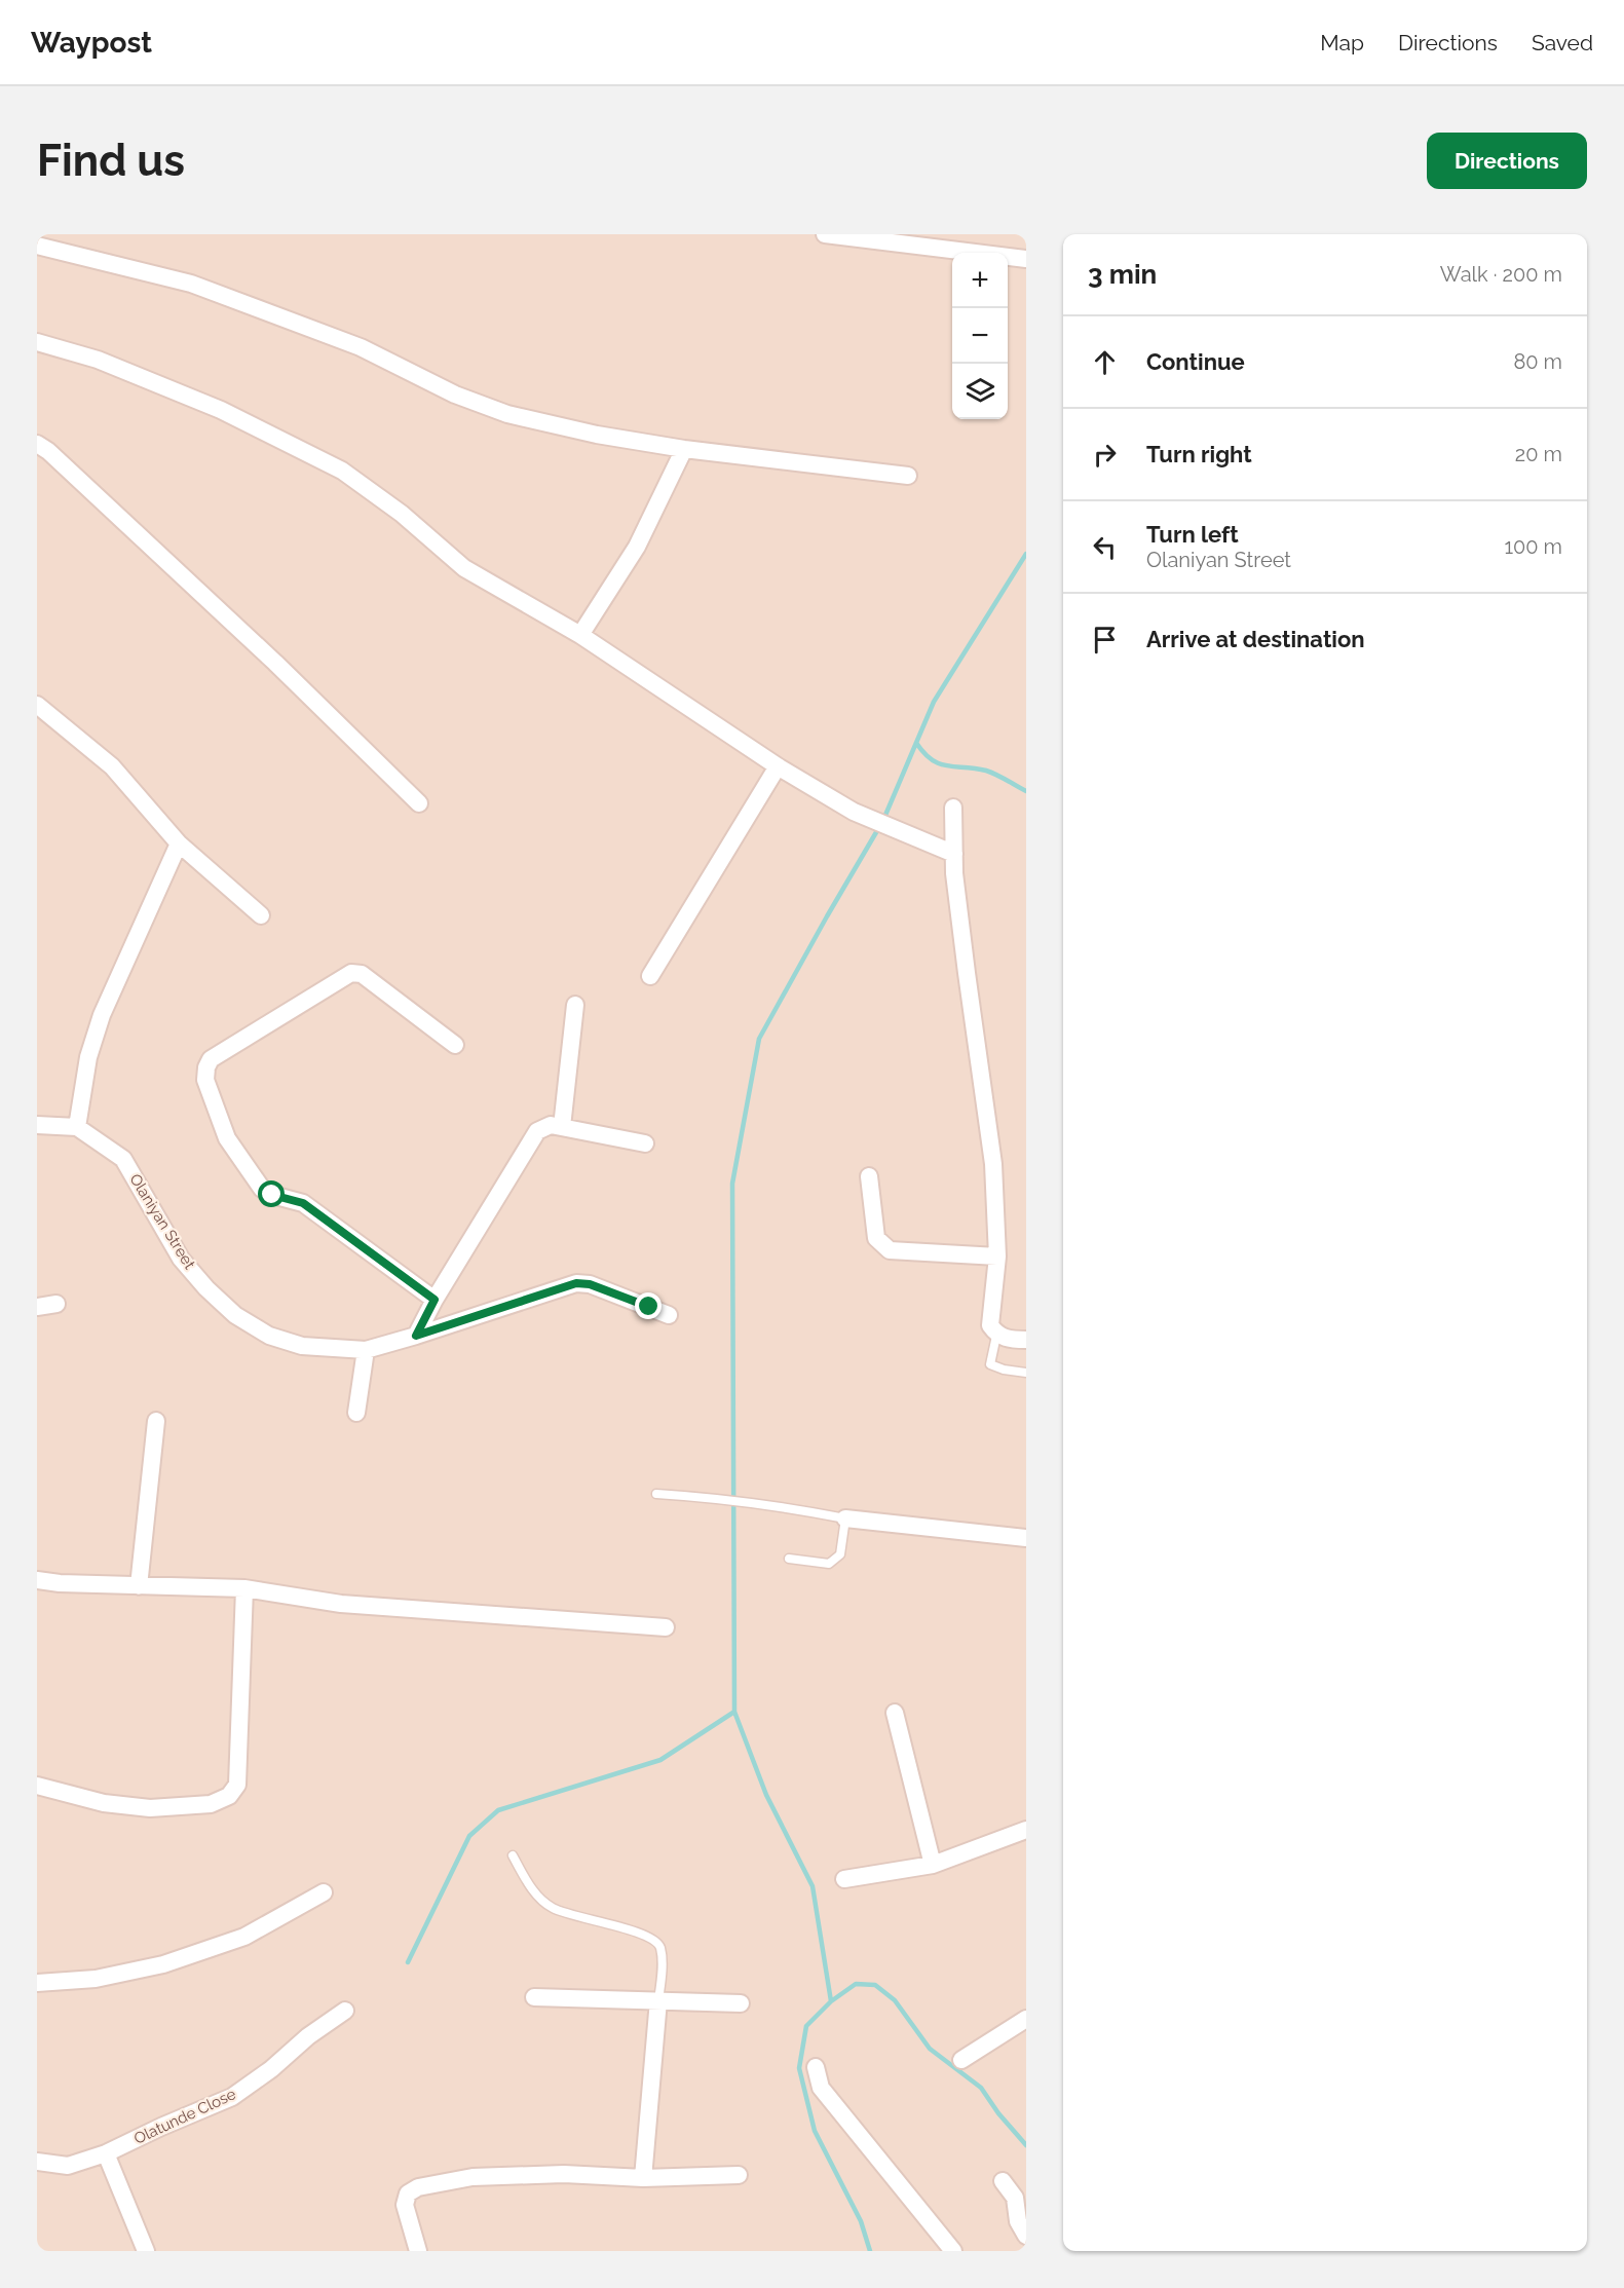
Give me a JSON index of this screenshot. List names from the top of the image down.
{
  "streets": {
    "street": ["Olaniyan Street", "Olatunde Close"]
  },
  "page": {
    "header": "Waypost",
    "nav": ["Map", "Directions", "Saved"],
    "buttons": "Directions",
    "title": "Find us",
    "heading": ["3 min", "Walk · 200 m"],
    "map_buttons": ["+", "−"],
    "list": [
      ["Continue", "80 m"],
      ["Turn right", "20 m"],
      ["Turn left", "Olaniyan Street", "100 m"],
      "Arrive at destination"
    ]
  }
}
